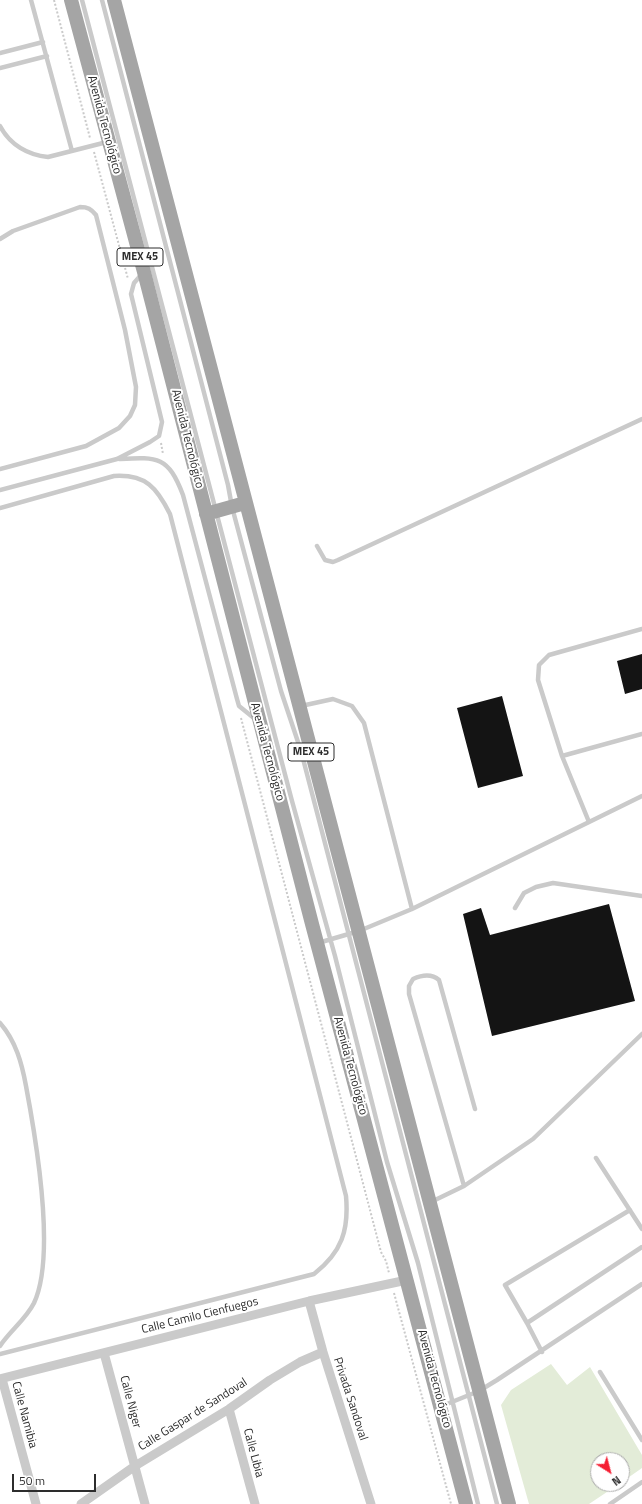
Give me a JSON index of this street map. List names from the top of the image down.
{
  "streets": {
    "main road": ["Avenida Tecnológico", "MEX 45"],
    "street": [
      "Calle Camilo Cienfuegos",
      "Privada Sandoval",
      "Calle Niger",
      "Calle Namibia",
      "Calle Gaspar de Sandoval",
      "Calle Libia"
    ]
  },
  "crossings": [
    ["Avenida Tecnológico", "Calle Camilo Cienfuegos"],
    ["Calle Camilo Cienfuegos", "Privada Sandoval"],
    ["Calle Camilo Cienfuegos", "Calle Niger"],
    ["Calle Camilo Cienfuegos", "Calle Namibia"],
    ["Privada Sandoval", "Calle Gaspar de Sandoval"],
    ["Calle Niger", "Calle Gaspar de Sandoval"],
    ["Calle Gaspar de Sandoval", "Calle Libia"]
  ],
  "scale_bar": "50 m",
  "north": "bottom right"
}
